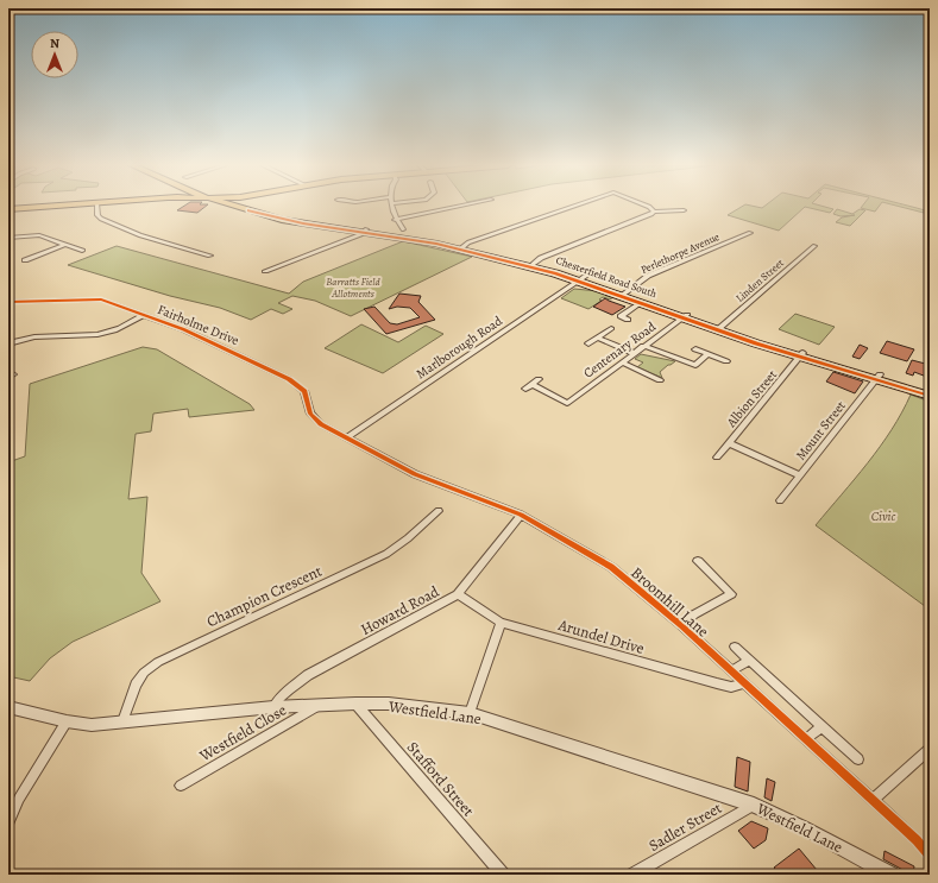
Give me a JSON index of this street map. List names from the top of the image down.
{
  "streets": {
    "main road": ["Chesterfield Road South"],
    "street": [
      "Perlethorpe Avenue",
      "Linden Street",
      "Fairholme Drive",
      "Marlborough Road",
      "Centenary Road",
      "Albion Street",
      "Mount Street",
      "Champion Crescent",
      "Broomhill Lane",
      "Howard Road",
      "Arundel Drive",
      "Westfield Lane",
      "Westfield Close",
      "Stafford Street",
      "Sadler Street"
    ]
  },
  "crossings": [
    ["Perlethorpe Avenue", "Chesterfield Road South"],
    ["Chesterfield Road South", "Linden Street"],
    ["Chesterfield Road South", "Marlborough Road"],
    ["Chesterfield Road South", "Centenary Road"],
    ["Chesterfield Road South", "Albion Street"],
    ["Chesterfield Road South", "Mount Street"],
    ["Fairholme Drive", "Marlborough Road"],
    ["Fairholme Drive", "Broomhill Lane"],
    ["Marlborough Road", "Broomhill Lane"],
    ["Champion Crescent", "Westfield Lane"],
    ["Broomhill Lane", "Howard Road"],
    ["Broomhill Lane", "Arundel Drive"],
    ["Howard Road", "Arundel Drive"],
    ["Howard Road", "Westfield Lane"],
    ["Westfield Lane", "Westfield Close"],
    ["Westfield Lane", "Stafford Street"],
    ["Westfield Lane", "Sadler Street"]
  ],
  "parks": ["Barratts Field Allotments", "Civic"],
  "north": "top"
}
